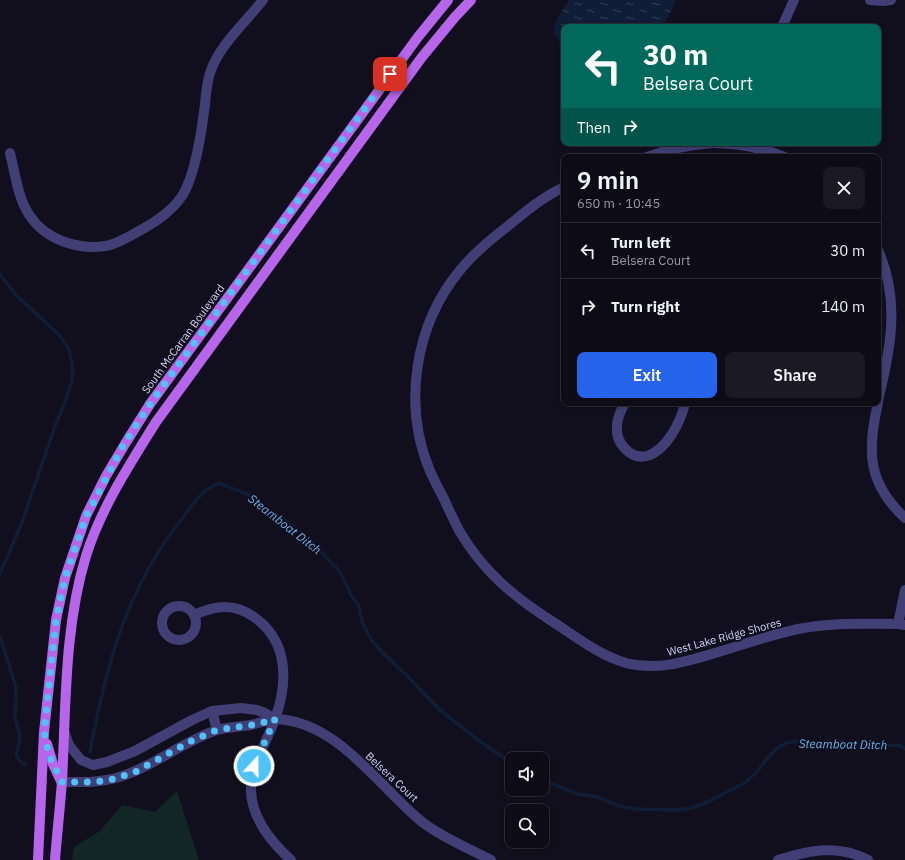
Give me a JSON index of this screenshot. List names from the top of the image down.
{
  "streets": {
    "main road": ["South McCarran Boulevard"],
    "street": ["West Lake Ridge Shores", "Belsera Court"]
  },
  "water": ["Steamboat Ditch"],
  "page": {
    "turn": ["30 m", "Belsera Court"],
    "then": "Then",
    "heading": ["9 min", "650 m · 10:45"],
    "list": [
      {
        "name": "Turn left",
        "note": "Belsera Court",
        "value": "30 m"
      },
      {
        "name": "Turn right",
        "value": "140 m"
      }
    ],
    "buttons": ["Exit", "Share"]
  }
}
